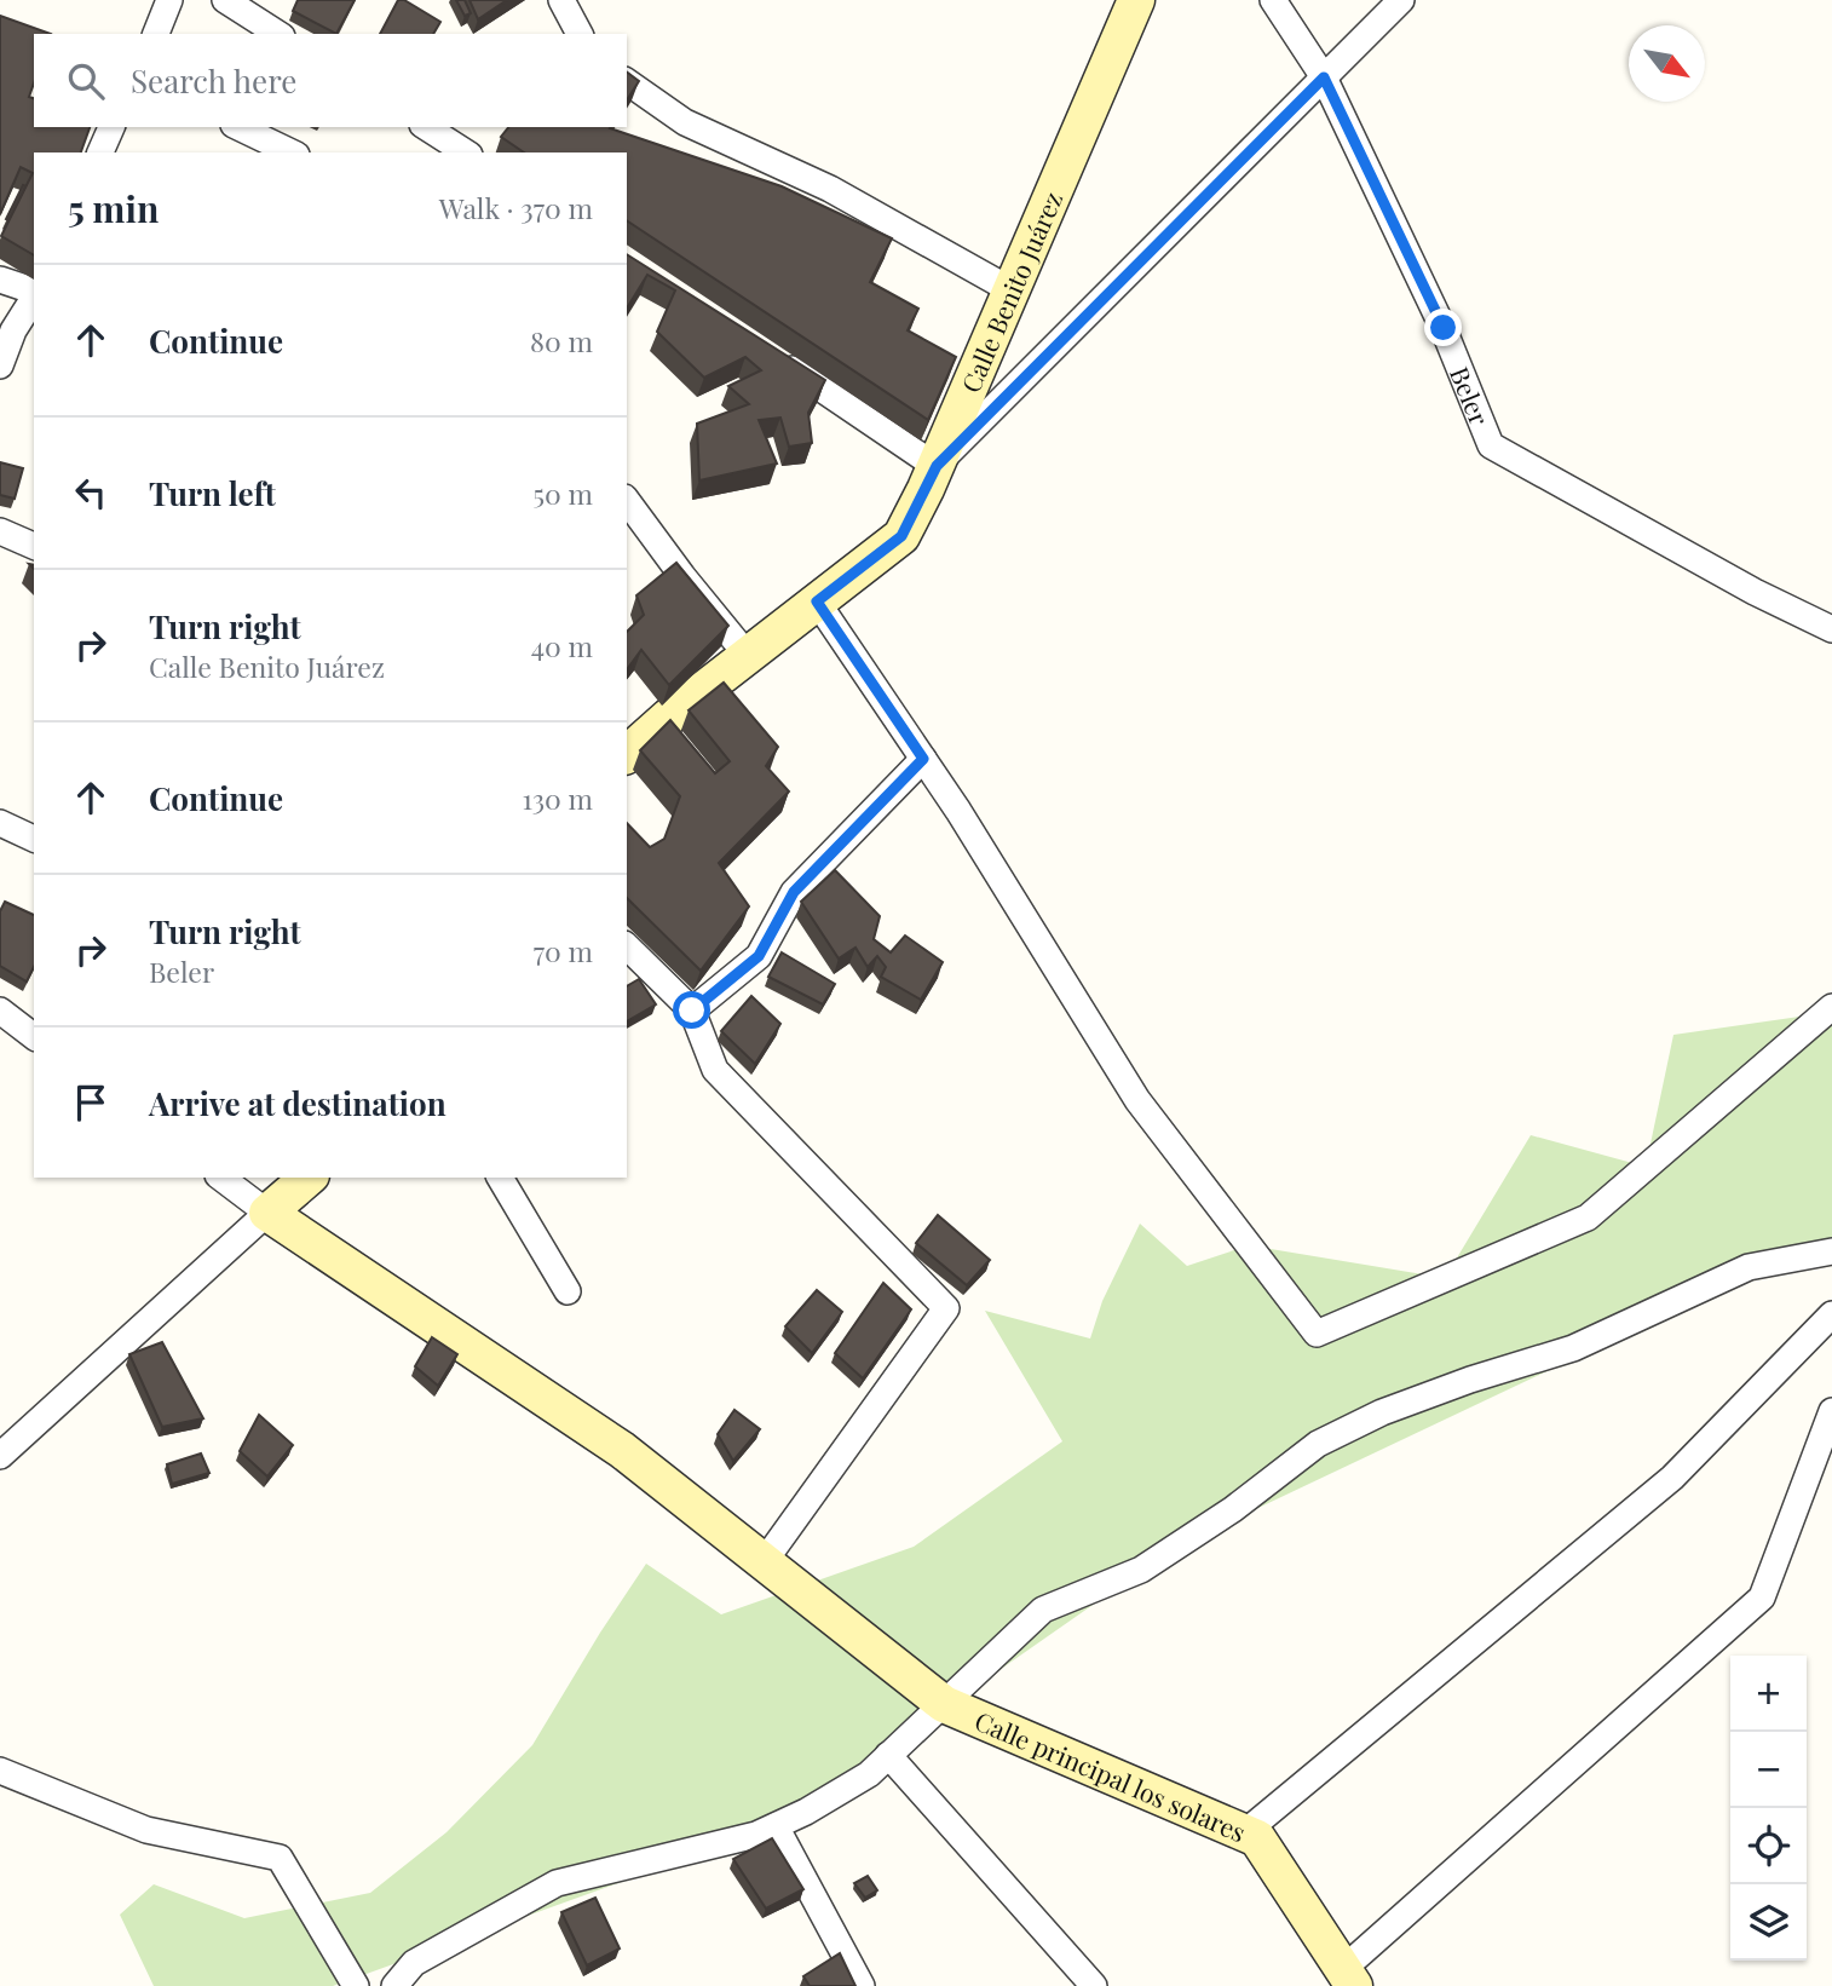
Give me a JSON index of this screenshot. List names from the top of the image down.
{
  "streets": {
    "main road": ["Calle Benito Juárez", "Calle principal los solares"],
    "street": ["Beler"]
  },
  "north": "bottom right",
  "page": {
    "search": "Search here",
    "heading": ["5 min", "Walk · 370 m"],
    "list": [
      ["Continue", "80 m"],
      ["Turn left", "50 m"],
      ["Turn right", "Calle Benito Juárez", "40 m"],
      ["Continue", "130 m"],
      ["Turn right", "Beler", "70 m"],
      "Arrive at destination"
    ],
    "map_buttons": ["+", "−"]
  }
}
